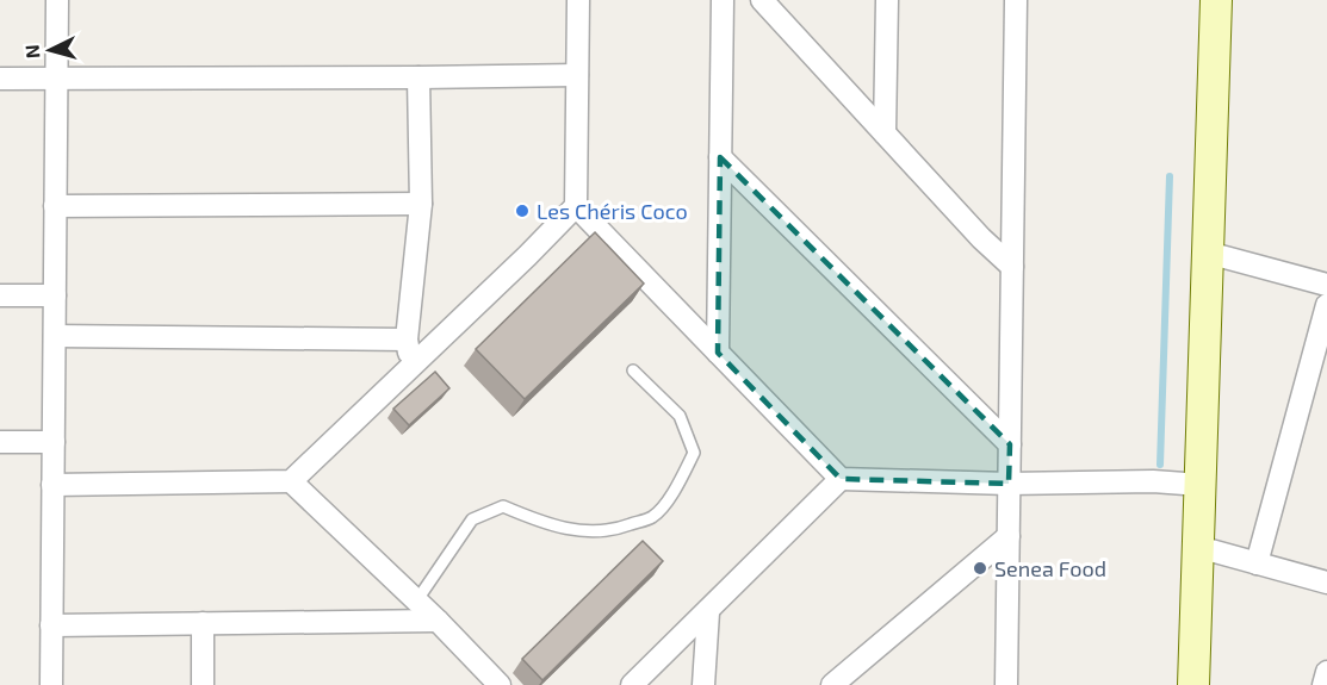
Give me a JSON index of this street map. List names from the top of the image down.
{
  "places": ["Les Chéris Coco", "Senea Food"],
  "north": "left"
}
